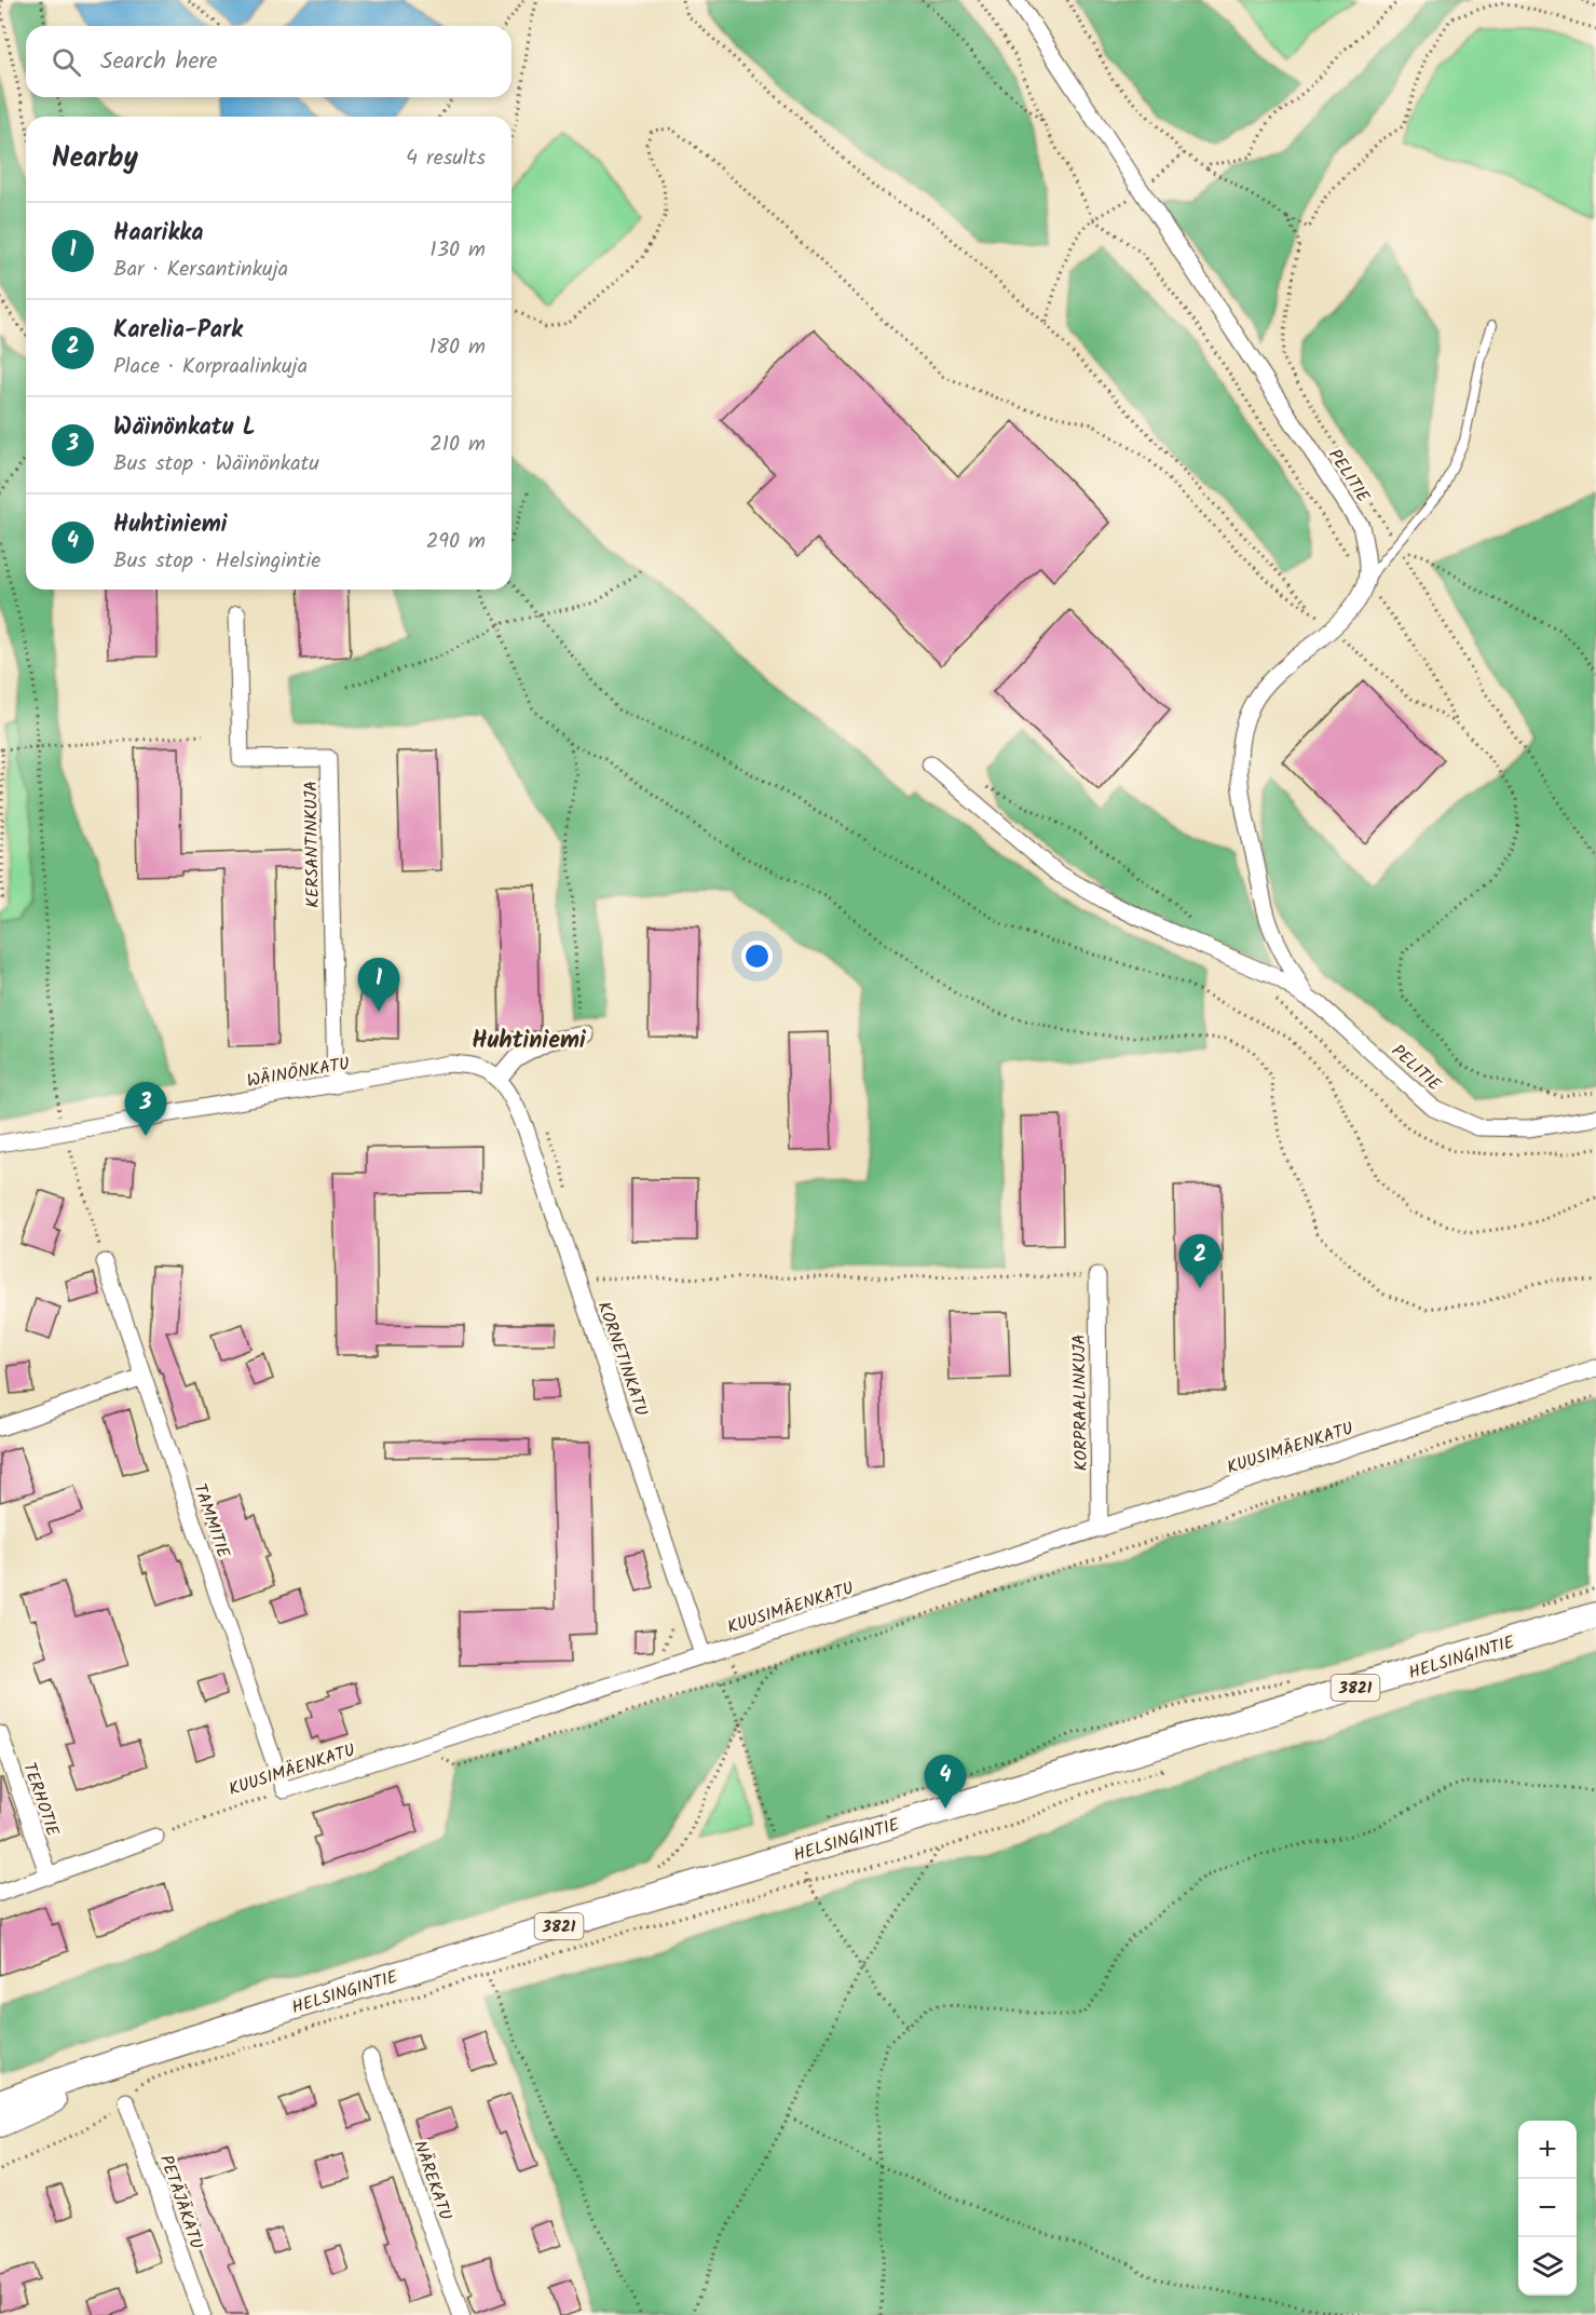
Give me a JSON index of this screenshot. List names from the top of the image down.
{
  "streets": {
    "main road": ["HELSINGINTIE", "3821"],
    "street": [
      "PELITIE",
      "KERSANTINKUJA",
      "WÄINÖNKATU",
      "KORNETINKATU",
      "KORPRAALINKUJA",
      "KUUSIMÄENKATU",
      "TAMMITIE",
      "TERHOTIE",
      "NÄREKATU",
      "PETÄJÄKATU"
    ]
  },
  "crossings": [
    ["KERSANTINKUJA", "WÄINÖNKATU"],
    ["WÄINÖNKATU", "KORNETINKATU"],
    ["KORNETINKATU", "KUUSIMÄENKATU"],
    ["KORPRAALINKUJA", "KUUSIMÄENKATU"],
    ["KUUSIMÄENKATU", "TAMMITIE"]
  ],
  "districts": ["Huhtiniemi"],
  "page": {
    "search": "Search here",
    "heading": ["Nearby", "4 results"],
    "list": [
      {
        "mark": "1",
        "name": "Haarikka",
        "note": "Bar · Kersantinkuja",
        "value": "130 m"
      },
      {
        "mark": "2",
        "name": "Karelia-Park",
        "note": "Place · Korpraalinkuja",
        "value": "180 m"
      },
      {
        "mark": "3",
        "name": "Wäinönkatu L",
        "note": "Bus stop · Wäinönkatu",
        "value": "210 m"
      },
      {
        "mark": "4",
        "name": "Huhtiniemi",
        "note": "Bus stop · Helsingintie",
        "value": "290 m"
      }
    ],
    "pins": [
      "1",
      "3",
      "2",
      "4"
    ],
    "map_buttons": ["+", "−"]
  }
}
